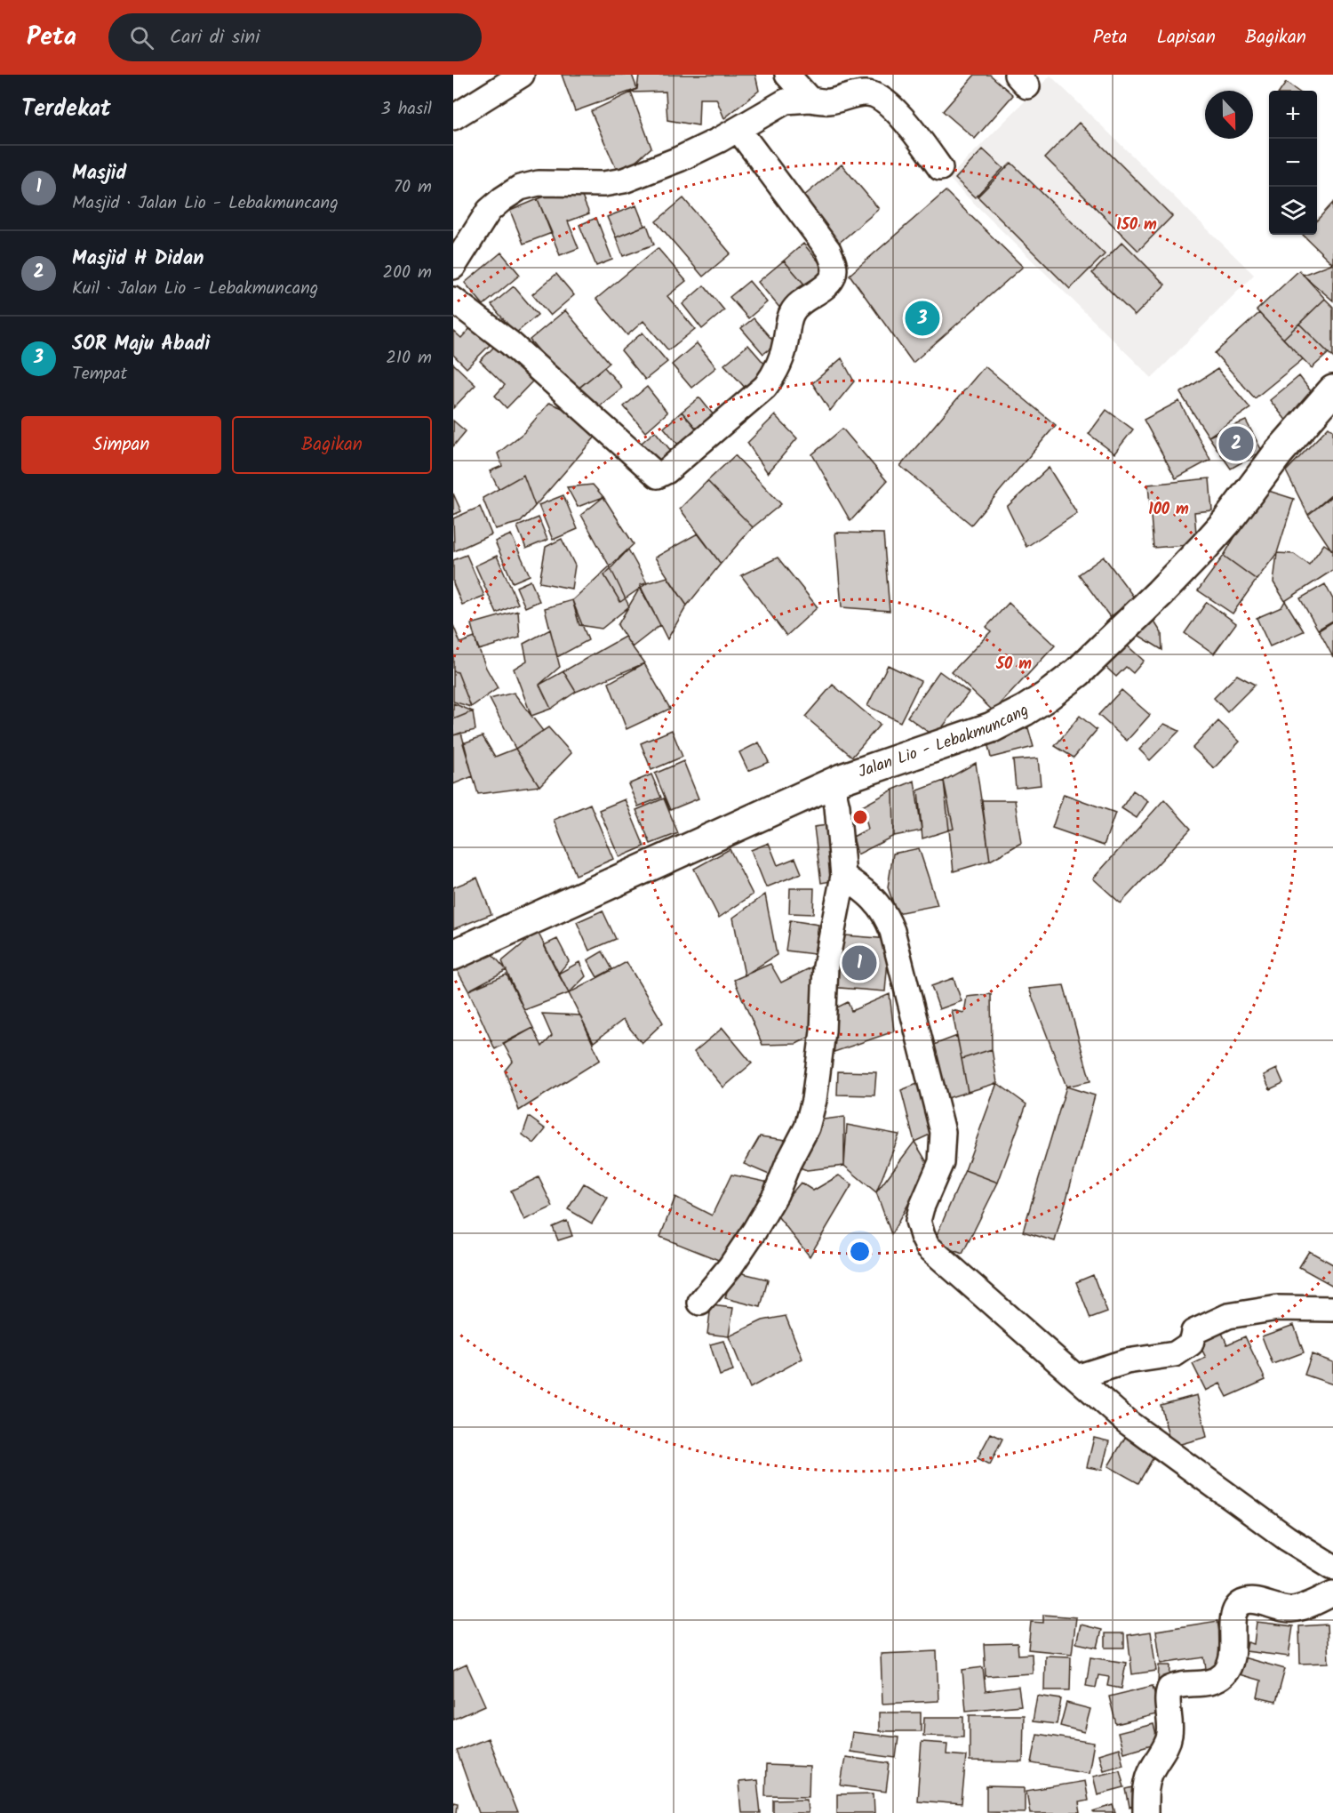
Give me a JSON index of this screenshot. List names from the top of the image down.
{
  "streets": {
    "street": ["Jalan Lio - Lebakmuncang"]
  },
  "north": "bottom",
  "page": {
    "header": "Peta",
    "search": "Cari di sini",
    "nav": ["Peta", "Lapisan", "Bagikan"],
    "heading": ["Terdekat", "3 hasil"],
    "map_buttons": ["+", "−"],
    "list": [
      {
        "mark": "1",
        "name": "Masjid",
        "note": "Masjid · Jalan Lio - Lebakmuncang",
        "value": "70 m"
      },
      {
        "mark": "2",
        "name": "Masjid H Didan",
        "note": "Kuil · Jalan Lio - Lebakmuncang",
        "value": "200 m"
      },
      {
        "mark": "3",
        "name": "SOR Maju Abadi",
        "note": "Tempat",
        "value": "210 m"
      }
    ],
    "pins": ["3", "2", "1"],
    "buttons": ["Simpan", "Bagikan"]
  },
  "rings": ["150 m", "100 m", "50 m"]
}
